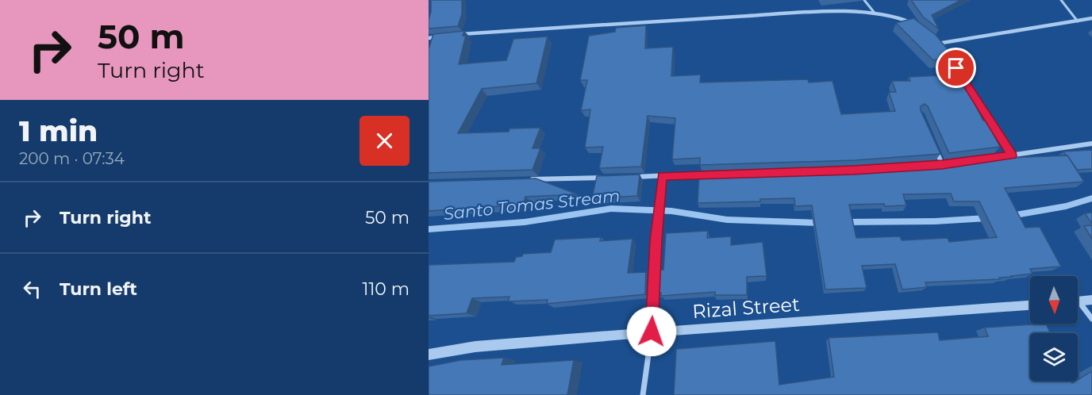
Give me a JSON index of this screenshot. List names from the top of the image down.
{
  "streets": {
    "street": ["Rizal Street"]
  },
  "water": ["Santo Tomas Stream"],
  "north": "bottom",
  "page": {
    "turn": ["50 m", "Turn right"],
    "heading": ["1 min", "200 m · 07:34"],
    "list": [
      {
        "name": "Turn right",
        "value": "50 m"
      },
      {
        "name": "Turn left",
        "value": "110 m"
      }
    ]
  }
}
